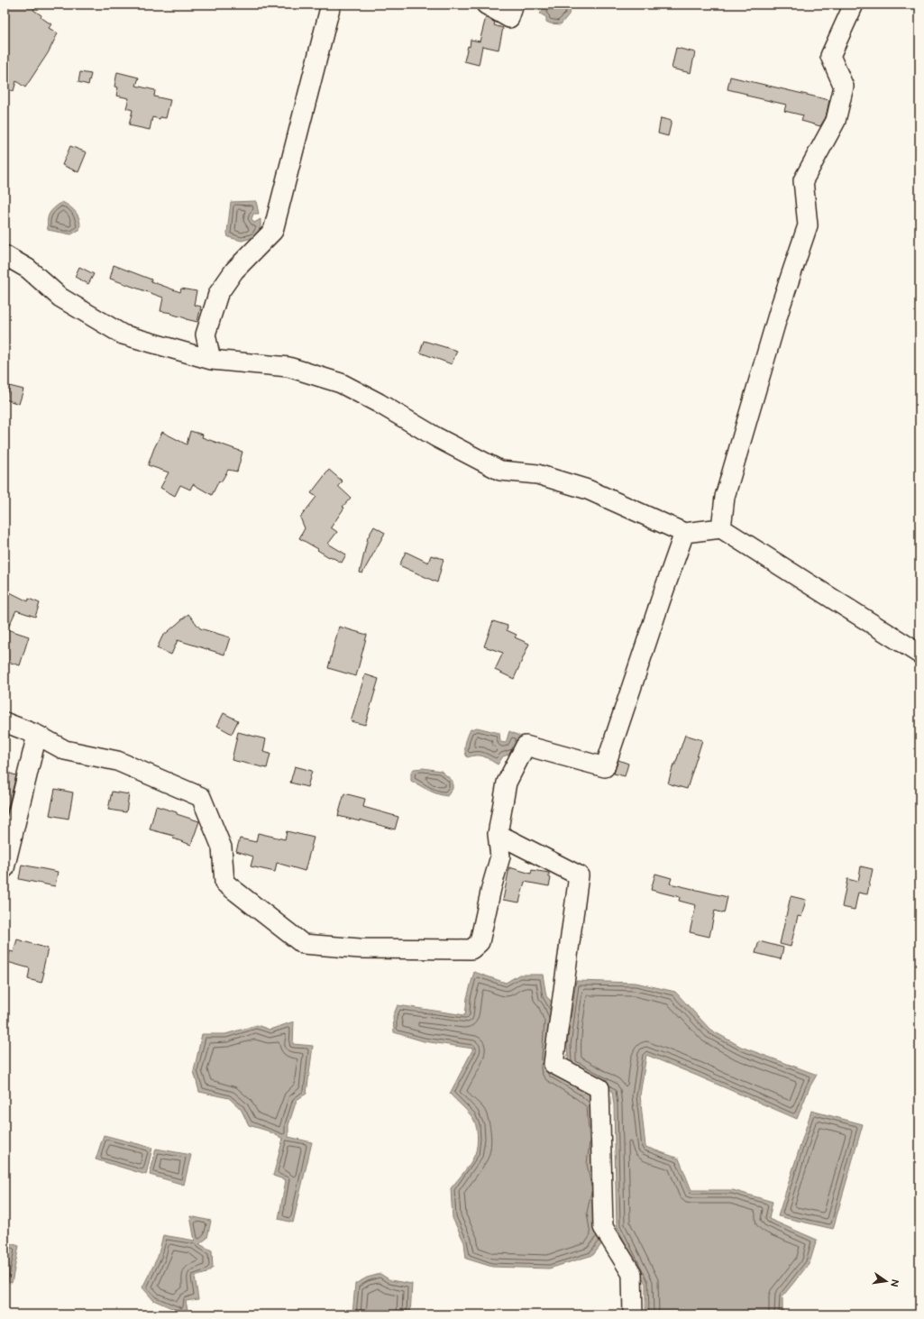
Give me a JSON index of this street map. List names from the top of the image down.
{
  "north": "right"
}
